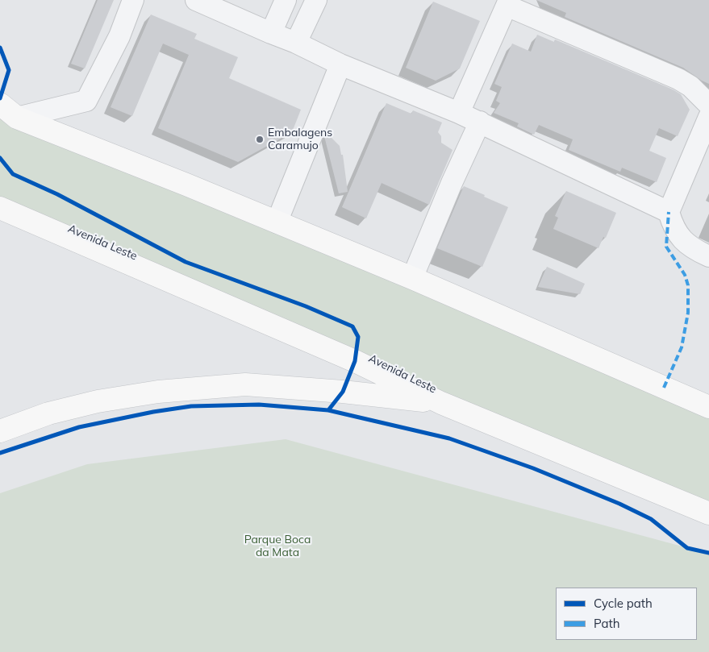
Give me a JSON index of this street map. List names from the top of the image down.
{
  "streets": {
    "main road": ["Avenida Leste"]
  },
  "parks": ["Parque Boca da Mata"],
  "places": ["Embalagens Caramujo"],
  "legend": ["Cycle path", "Path"]
}
